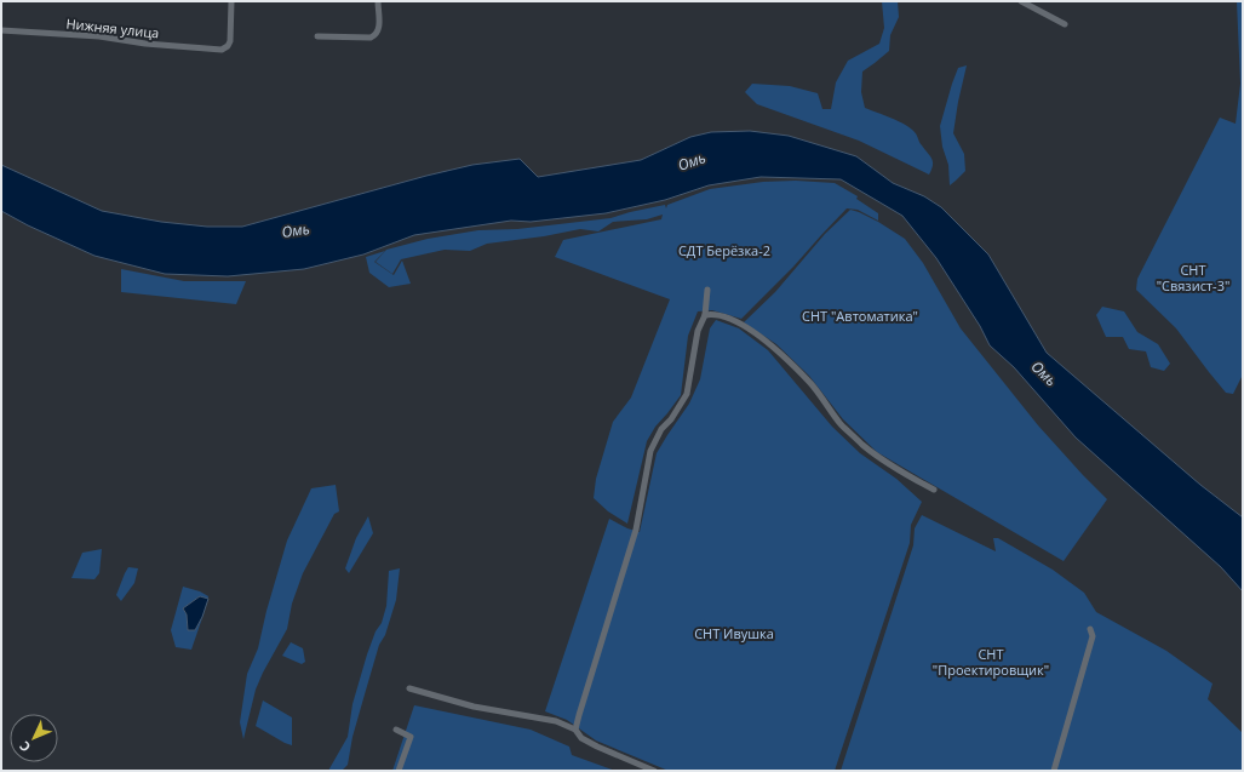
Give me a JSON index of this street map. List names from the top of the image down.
{
  "streets": {
    "street": ["Нижняя улица"]
  },
  "water": ["Омь"],
  "parks": [
    "СДТ Берёзка-2",
    "СНТ \"Связист-3\"",
    "СНТ \"Автоматика\"",
    "СНТ Ивушка",
    "СНТ \"Проектировщик\""
  ],
  "north": "bottom left"
}
